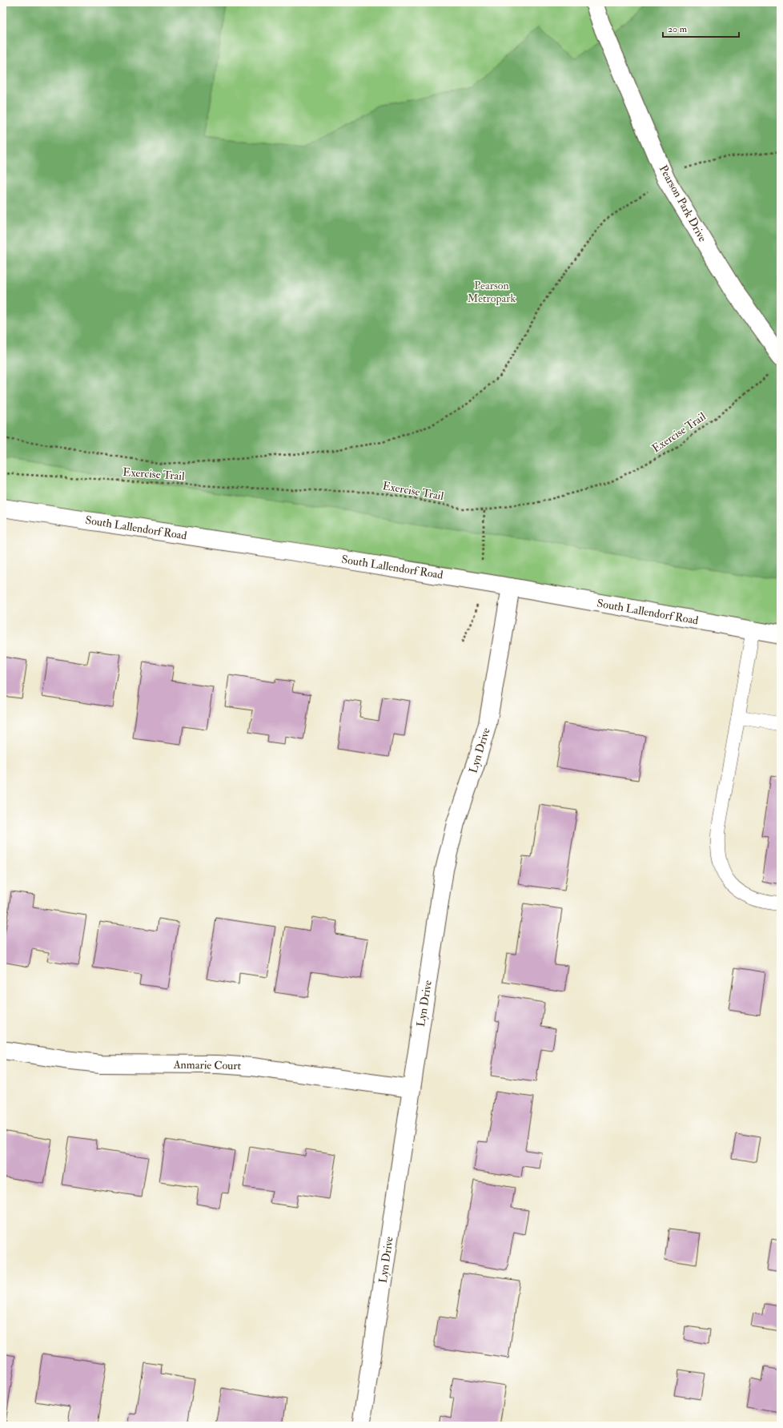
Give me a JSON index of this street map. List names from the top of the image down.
{
  "streets": {
    "street": [
      "Pearson Park Drive",
      "South Lallendorf Road",
      "Lyn Drive",
      "Anmarie Court"
    ],
    "path": ["Exercise Trail"]
  },
  "crossings": [
    ["South Lallendorf Road", "Lyn Drive"],
    ["Lyn Drive", "Anmarie Court"]
  ],
  "parks": ["Pearson Metropark"],
  "scale_bar": "20 m"
}
